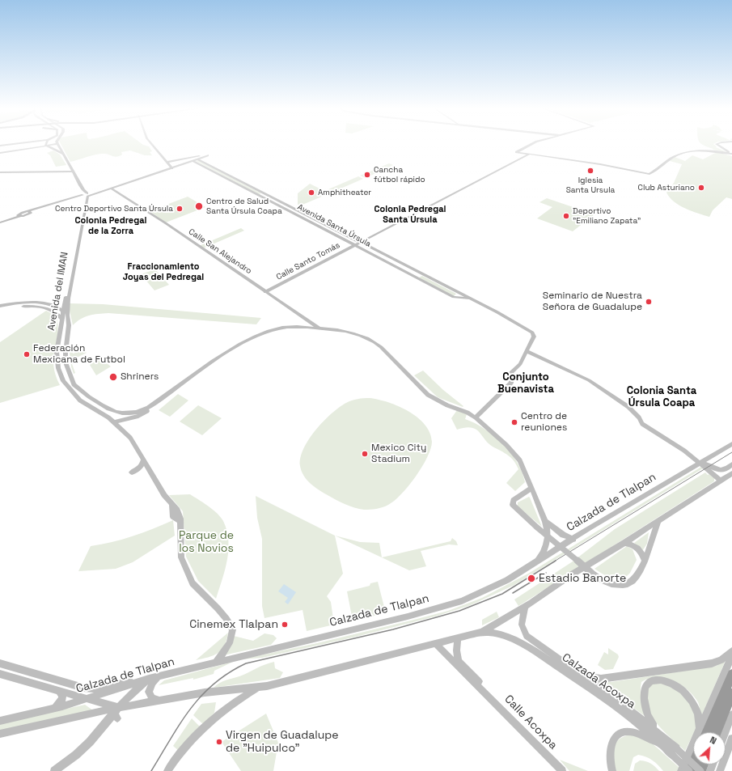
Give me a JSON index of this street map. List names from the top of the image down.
{
  "streets": {
    "street": [
      "Avenida Santa Úrsula",
      "Calle San Alejandro",
      "Calle Santo Tomás",
      "Avenida del IMAN",
      "Calzada de Tlalpan",
      "Calzada Acoxpa",
      "Calle Acoxpa"
    ]
  },
  "crossings": [
    ["Avenida Santa Úrsula", "Calle Santo Tomás"],
    ["Calle San Alejandro", "Calle Santo Tomás"],
    ["Avenida del IMAN", "Calzada de Tlalpan"]
  ],
  "districts": [
    "Colonia Pedregal Santa Úrsula",
    "Colonia Pedregal de la Zorra",
    "Fraccionamiento Joyas del Pedregal",
    "Conjunto Buenavista",
    "Colonia Santa Úrsula Coapa"
  ],
  "parks": ["Parque de los Novios"],
  "places": [
    "Iglesia Santa Ursula",
    "Cancha fútbol rápido",
    "Club Asturiano",
    "Amphitheater",
    "Centro de Salud Santa Úrsula Coapa",
    "Centro Deportivo Santa Úrsula",
    "Deportivo \"Emiliano Zapata\"",
    "Seminario de Nuestra Señora de Guadalupe",
    "Federación Mexicana de Futbol",
    "Shriners",
    "Centro de reuniones",
    "Mexico City Stadium",
    "Estadio Banorte",
    "Cinemex Tlalpan",
    "Virgen de Guadalupe de \"Huipulco\""
  ],
  "north": "top right"
}
